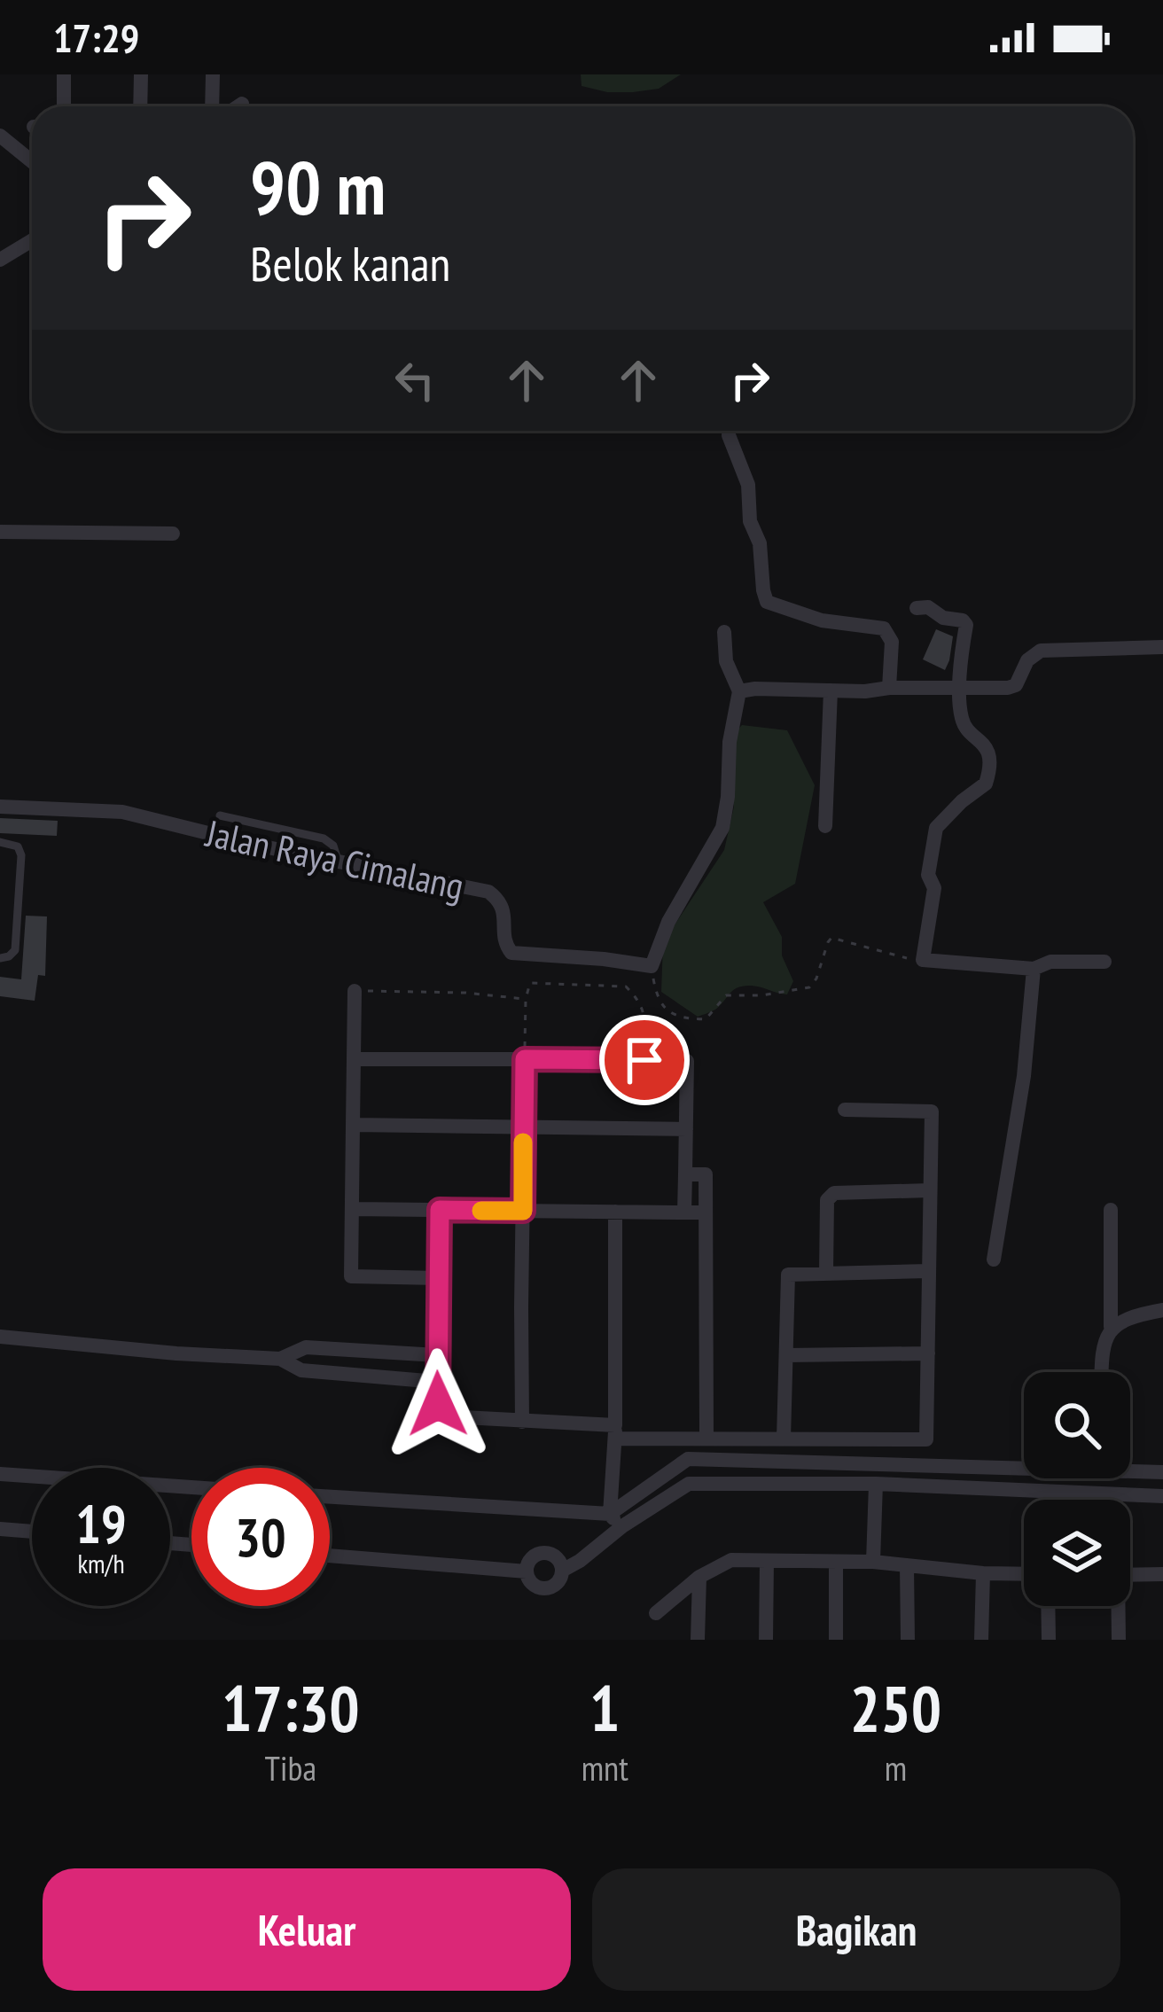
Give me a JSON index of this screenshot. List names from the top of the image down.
{
  "streets": {
    "street": ["Jalan Raya Cimalang"]
  },
  "page": {
    "status": "17:29",
    "turn": ["90 m", "Belok kanan"],
    "speed": "19 km/h",
    "limit": "30",
    "eta": [
      "17:30",
      "Tiba",
      "1",
      "mnt",
      "250",
      "m"
    ],
    "buttons": ["Keluar", "Bagikan"]
  }
}
